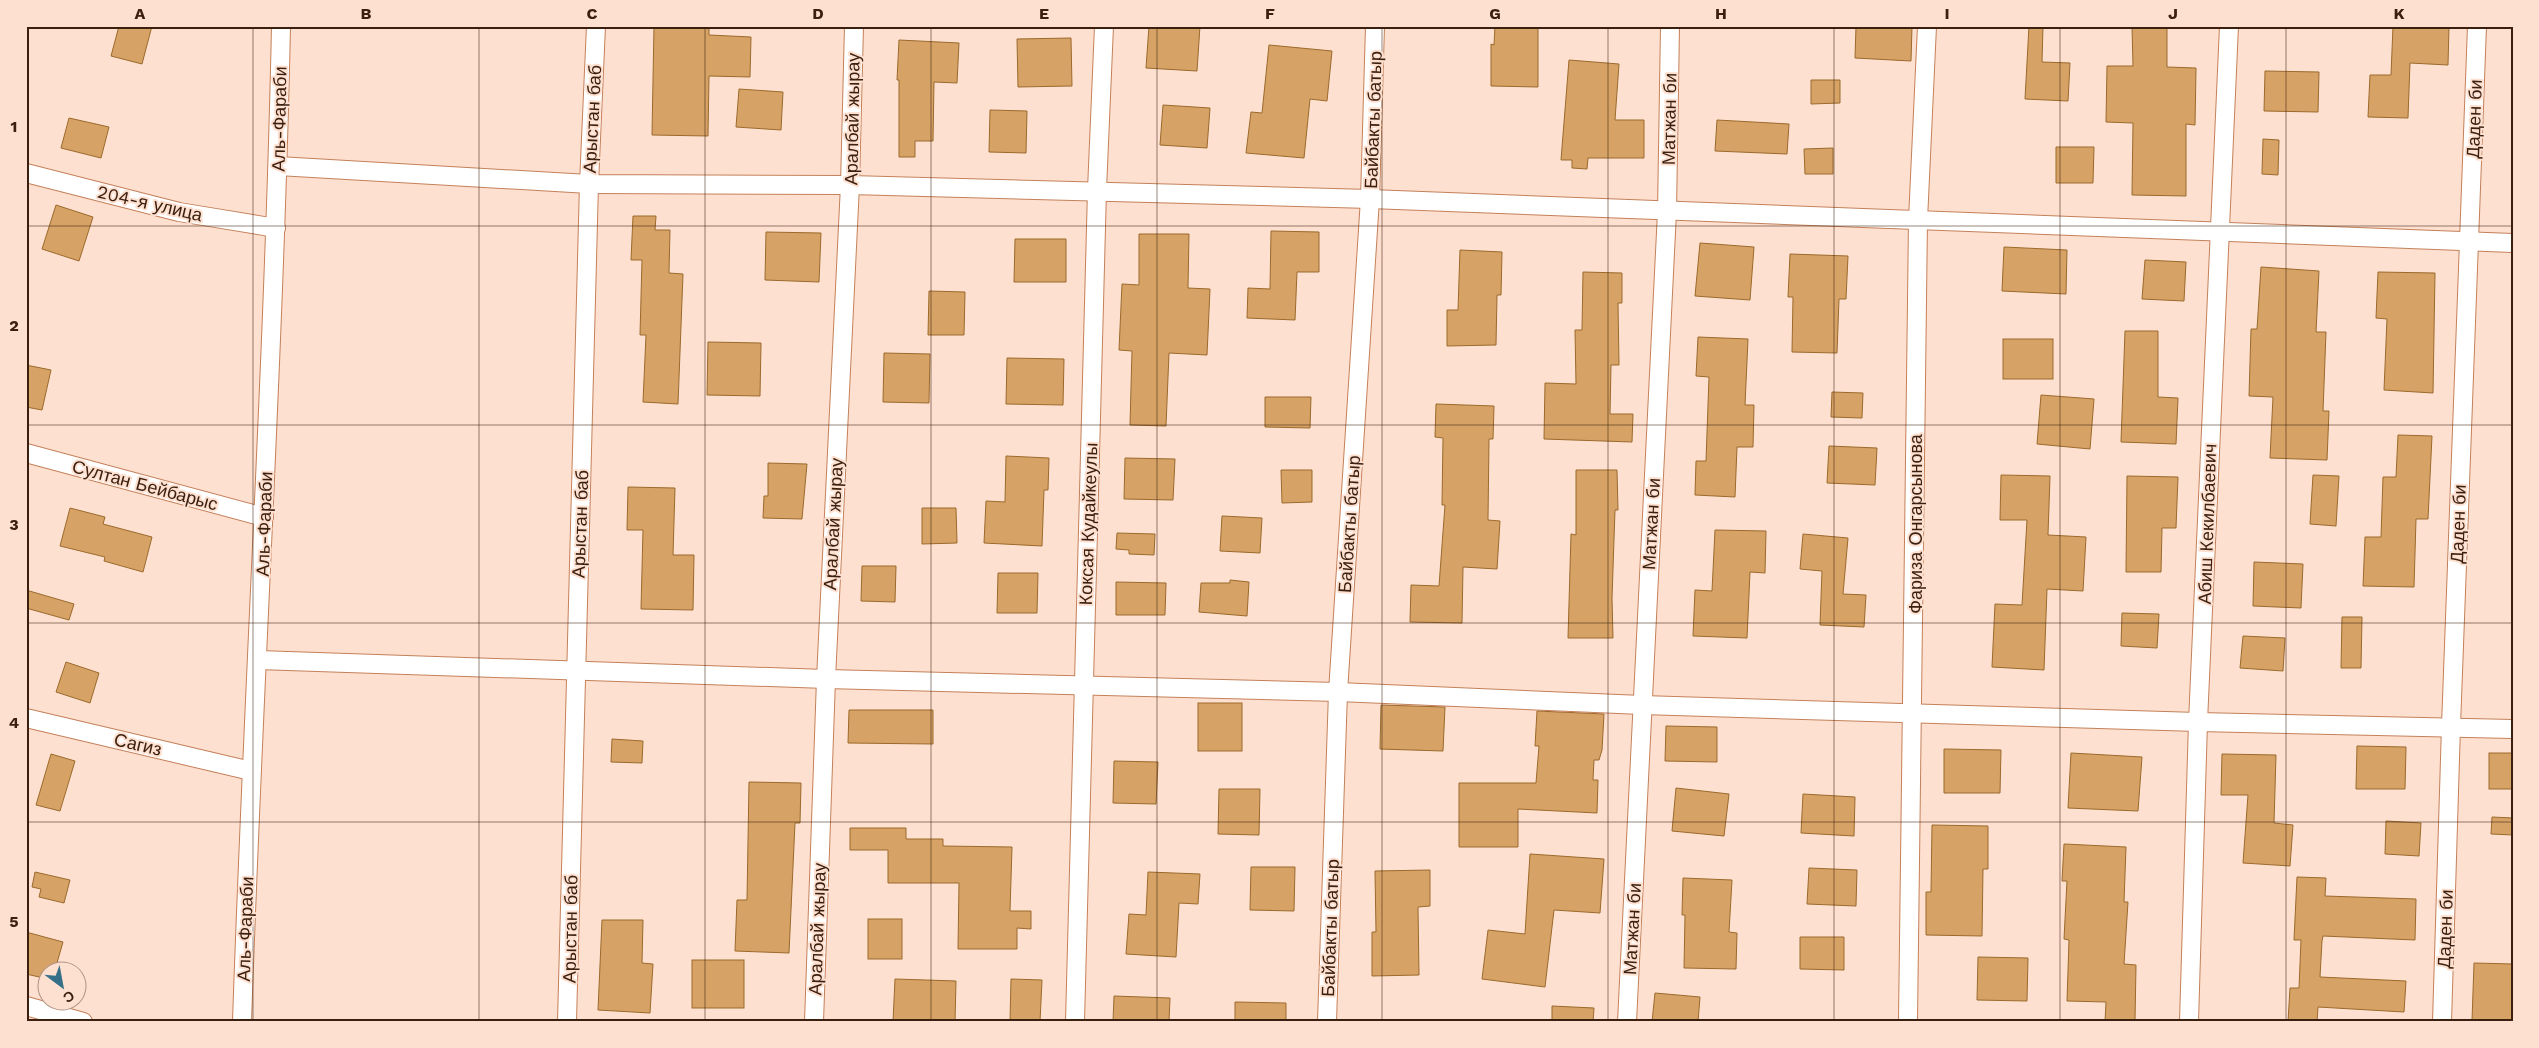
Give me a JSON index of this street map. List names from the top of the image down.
{
  "streets": {
    "street": [
      "Аль-Фараби",
      "Арыстан баб",
      "Аралбай жырау",
      "Матжан би",
      "Даден би",
      "Байбакты батыр",
      "204-я улица",
      "Султан Бейбарыс",
      "Коксая Кудайкеулы",
      "Фариза Онгарсынова",
      "Абиш Кекилбаевич",
      "Сагиз"
    ]
  },
  "crossings": [
    ["Аль-Фараби", "204-я улица"],
    ["Аль-Фараби", "Султан Бейбарыс"],
    ["Аль-Фараби", "Сагиз"]
  ],
  "north": "bottom right",
  "grid": {
    "columns": [
      "A",
      "B",
      "C",
      "D",
      "E",
      "F",
      "G",
      "H",
      "I",
      "J",
      "K"
    ],
    "rows": [
      "1",
      "2",
      "3",
      "4",
      "5"
    ]
  }
}
